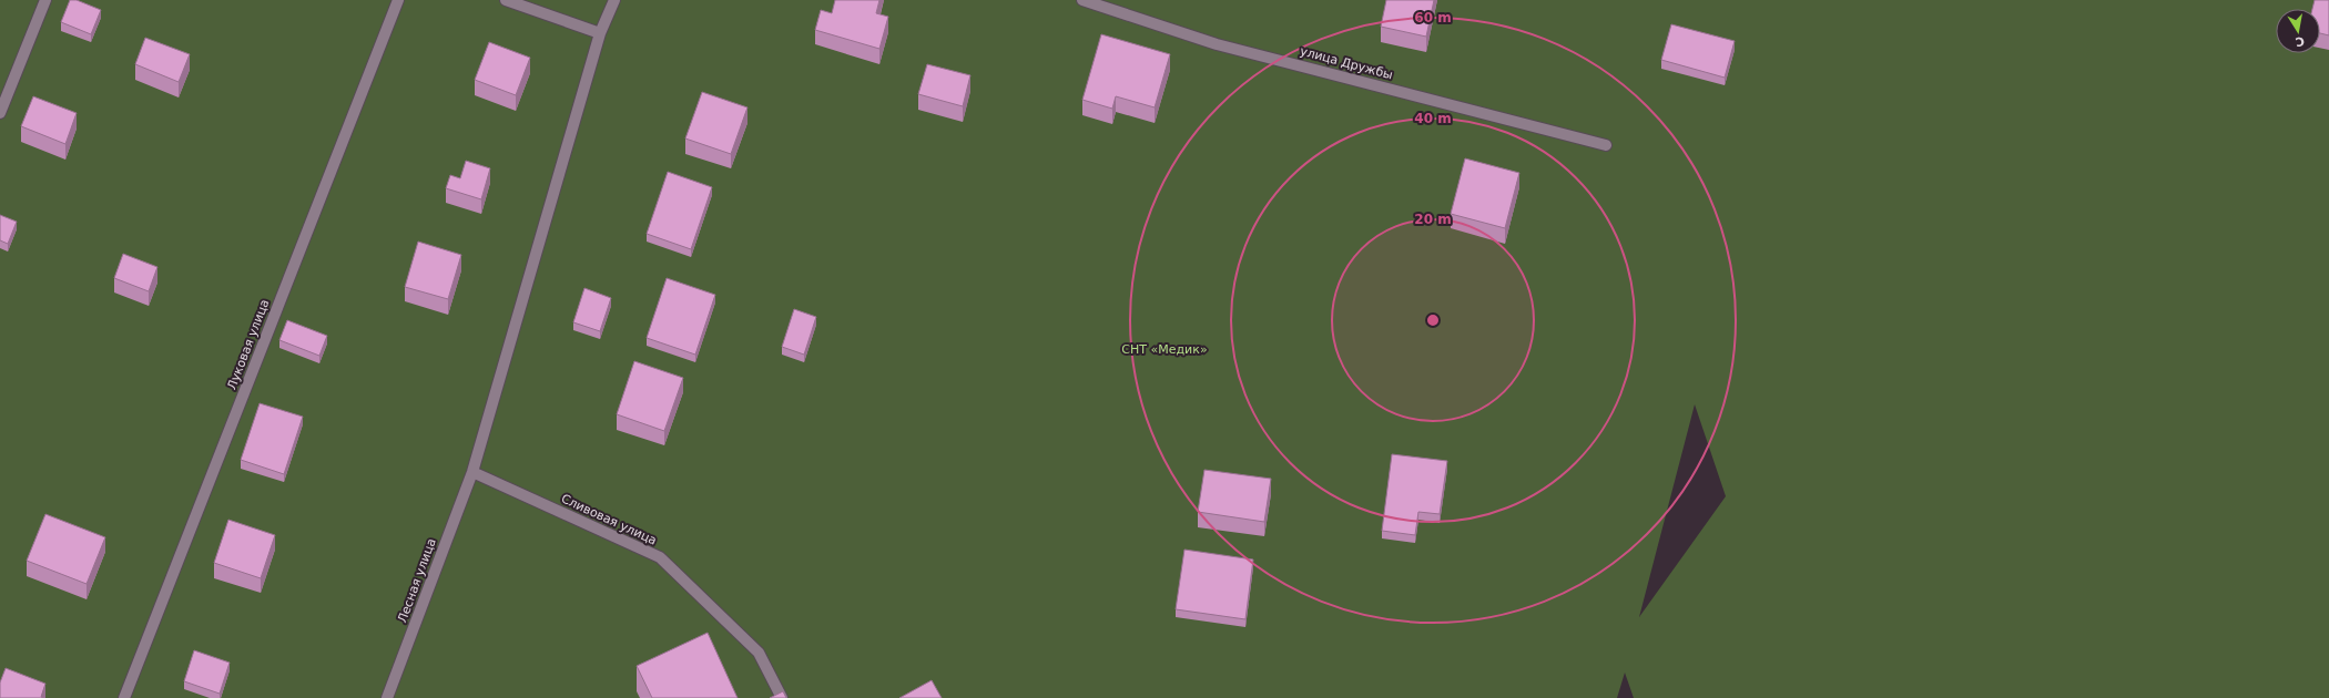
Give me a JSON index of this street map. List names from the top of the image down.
{
  "streets": {
    "street": [
      "улица Дружбы",
      "Луковая улица",
      "Сливовая улица",
      "Лесная улица"
    ]
  },
  "crossings": [
    ["Сливовая улица", "Лесная улица"]
  ],
  "parks": ["СНТ «Медик»"],
  "north": "bottom",
  "rings": ["60 m", "40 m", "20 m"]
}
